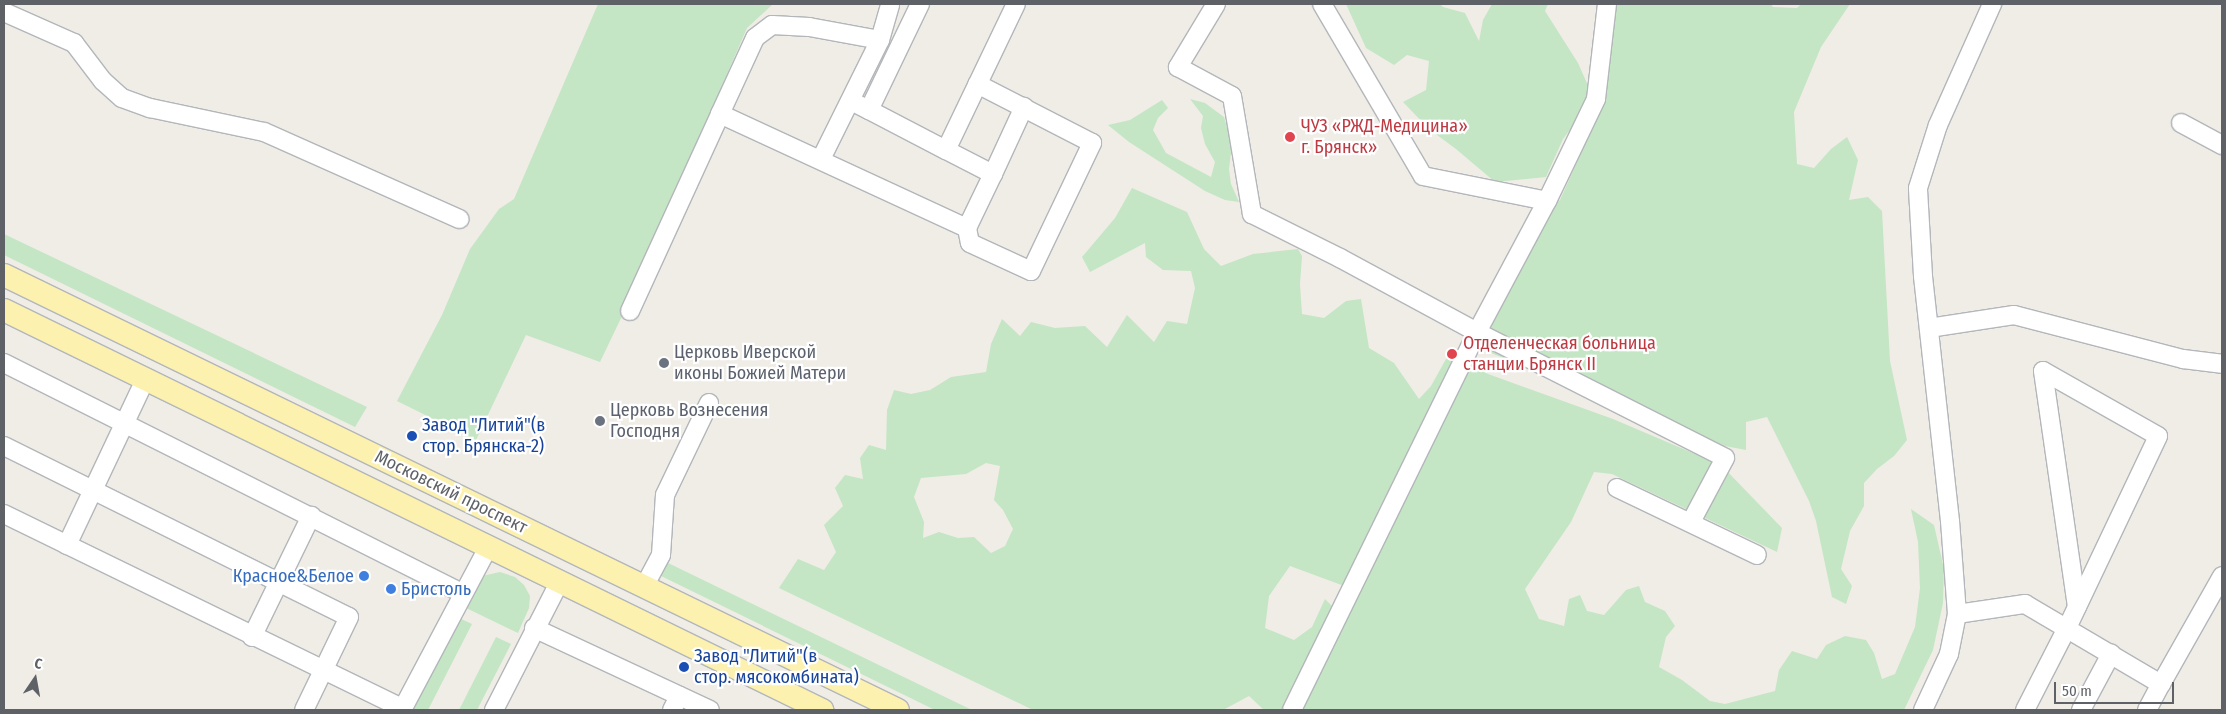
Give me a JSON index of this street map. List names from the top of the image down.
{
  "streets": {
    "main road": ["Московский проспект"]
  },
  "places": [
    "ЧУЗ «РЖД-Медицина» г. Брянск»",
    "Отделенческая больница станции Брянск II",
    "Церковь Иверской иконы Божией Матери",
    "Церковь Вознесения Господня",
    "Завод \"Литий\"(в стор. Брянска-2)",
    "Красное&Белое",
    "Бристоль",
    "Завод \"Литий\"(в стор. мясокомбината)"
  ],
  "scale_bar": "50 m",
  "north": "top"
}
